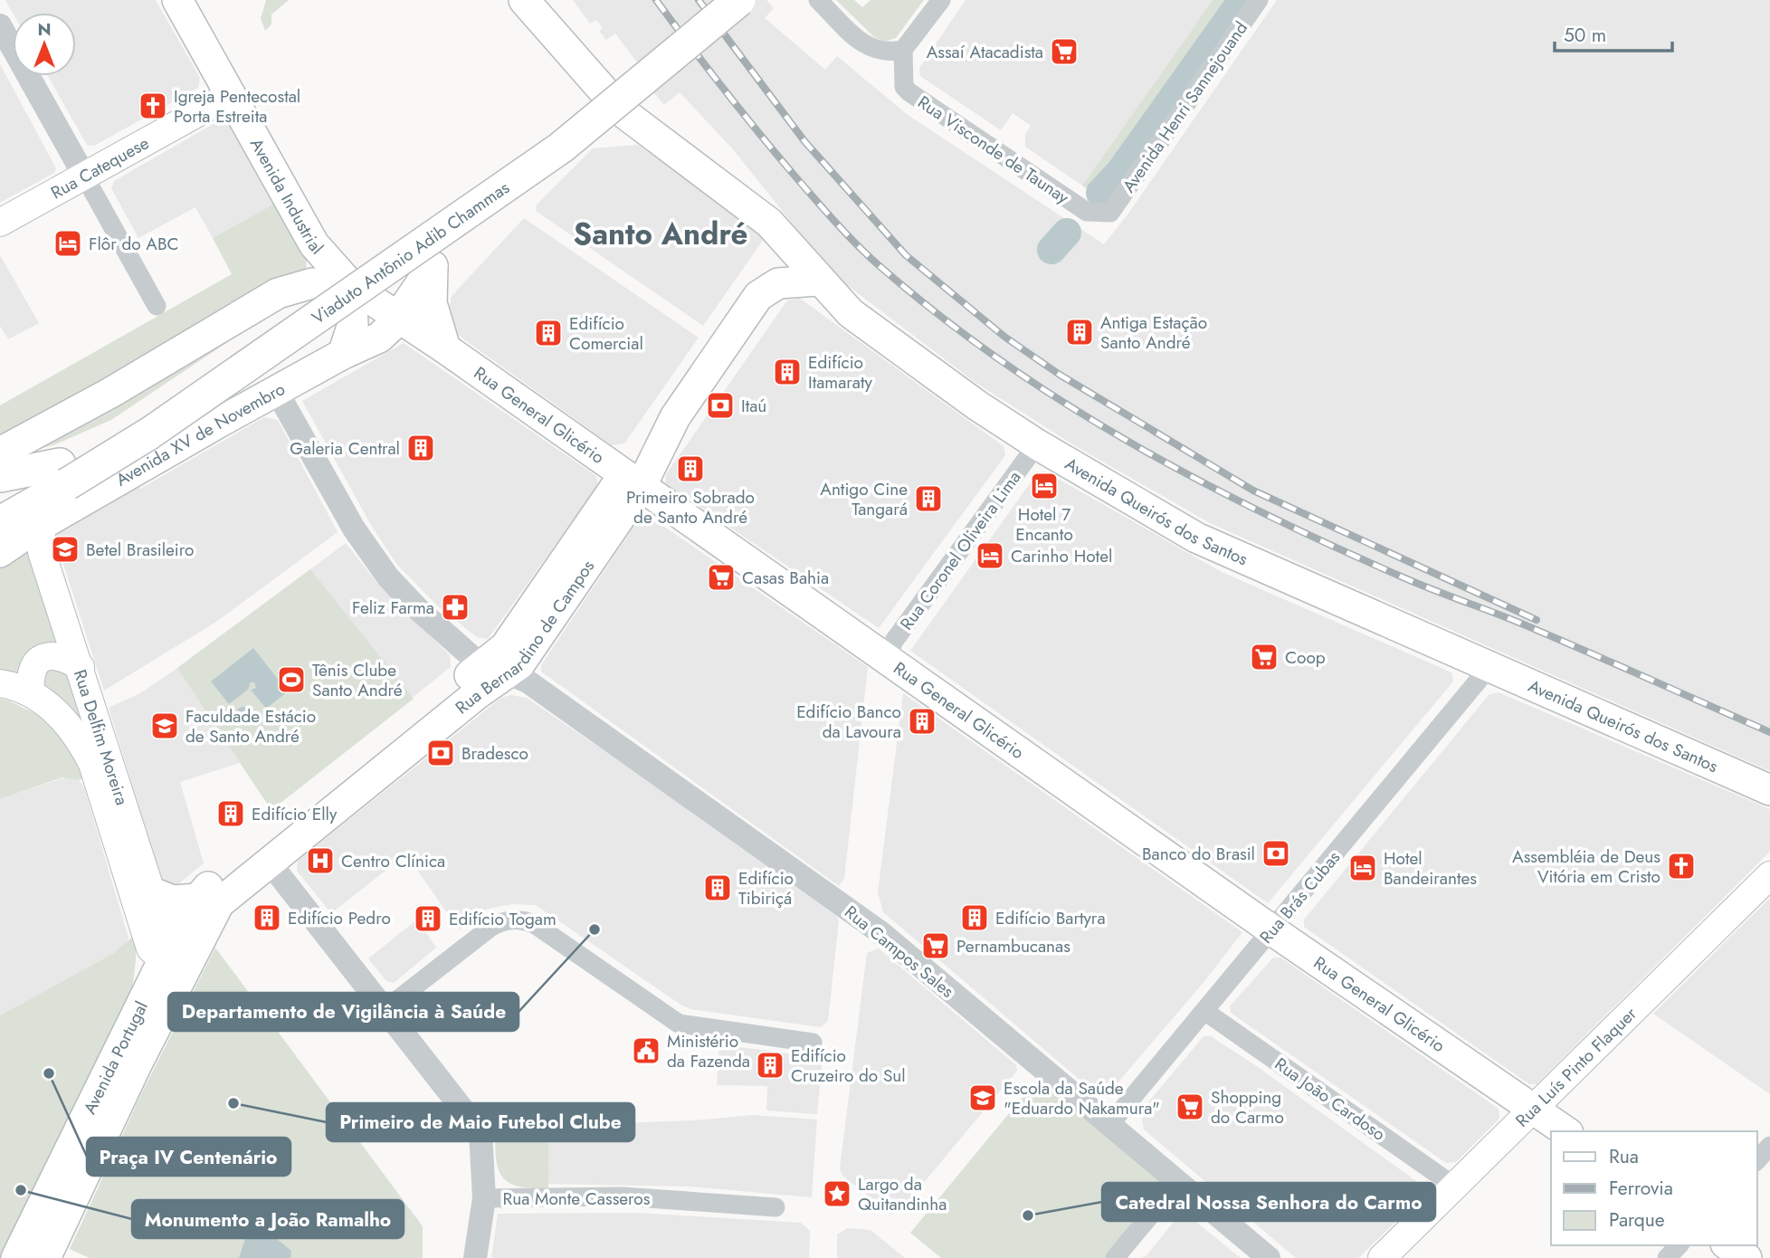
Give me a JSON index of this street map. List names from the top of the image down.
{
  "streets": {
    "highway": ["Viaduto Antônio Adib Chammas"],
    "main road": [
      "Rua Catequese",
      "Avenida Industrial",
      "Rua General Glicério",
      "Avenida XV de Novembro",
      "Avenida Queirós dos Santos",
      "Rua Bernardino de Campos",
      "Rua Delfim Moreira",
      "Avenida Portugal",
      "Rua Luís Pinto Flaquer"
    ],
    "street": [
      "Avenida Henri Sannejouand",
      "Rua Visconde de Taunay",
      "Rua Coronel Oliveira Lima",
      "Rua Brás Cubas",
      "Rua Campos Sales",
      "Rua João Cardoso",
      "Rua Monte Casseros"
    ]
  },
  "crossings": [
    ["Avenida Henri Sannejouand", "Rua Visconde de Taunay"],
    ["Rua Catequese", "Avenida Industrial"],
    ["Avenida Industrial", "Rua General Glicério"],
    ["Rua General Glicério", "Avenida XV de Novembro"],
    ["Rua General Glicério", "Rua Coronel Oliveira Lima"],
    ["Rua General Glicério", "Rua Bernardino de Campos"],
    ["Rua General Glicério", "Rua Brás Cubas"],
    ["Rua General Glicério", "Rua Luís Pinto Flaquer"],
    ["Avenida XV de Novembro", "Rua Delfim Moreira"],
    ["Avenida XV de Novembro", "Rua Campos Sales"],
    ["Avenida Queirós dos Santos", "Rua Coronel Oliveira Lima"],
    ["Avenida Queirós dos Santos", "Rua Bernardino de Campos"],
    ["Avenida Queirós dos Santos", "Rua Brás Cubas"],
    ["Rua Bernardino de Campos", "Rua Delfim Moreira"],
    ["Rua Bernardino de Campos", "Rua Campos Sales"],
    ["Rua Bernardino de Campos", "Avenida Portugal"],
    ["Rua Bernardino de Campos", "Rua Monte Casseros"],
    ["Rua Delfim Moreira", "Avenida Portugal"],
    ["Rua Brás Cubas", "Rua Campos Sales"],
    ["Rua Brás Cubas", "Rua João Cardoso"],
    ["Rua Luís Pinto Flaquer", "Rua João Cardoso"]
  ],
  "districts": ["Santo André"],
  "places": {
    "supermarket": [
      "Assaí Atacadista",
      "Casas Bahia",
      "Coop",
      "Pernambucanas",
      "Shopping do Carmo"
    ],
    "church": ["Igreja Pentecostal Porta Estreita", "Assembléia de Deus Vitória em Cristo"],
    "hotel": [
      "Flôr do ABC",
      "Hotel 7 Encanto",
      "Carinho Hotel",
      "Hotel Bandeirantes"
    ],
    "building": [
      "Antiga Estação Santo André",
      "Edifício Comercial",
      "Edifício Itamaraty",
      "Galeria Central",
      "Primeiro Sobrado de Santo André",
      "Antigo Cine Tangará",
      "Edifício Banco da Lavoura",
      "Edifício Elly",
      "Edifício Tibiriçá",
      "Edifício Pedro",
      "Edifício Bartyra",
      "Edifício Togam",
      "Edifício Cruzeiro do Sul"
    ],
    "bank": ["Itaú", "Bradesco", "Banco do Brasil"],
    "school or university": ["Betel Brasileiro", "Faculdade Estácio de Santo André", "Escola da Saúde \"Eduardo Nakamura\""],
    "pharmacy": ["Feliz Farma"],
    "sports": ["Tênis Clube Santo André"],
    "hospital": ["Centro Clínica"],
    "other": [
      "Departamento de Vigilância à Saúde",
      "Praça IV Centenário",
      "Primeiro de Maio Futebol Clube",
      "Monumento a João Ramalho",
      "Catedral Nossa Senhora do Carmo"
    ],
    "public building": ["Ministério da Fazenda"],
    "place": ["Largo da Quitandinha"]
  },
  "legend": ["Rua", "Ferrovia", "Parque"],
  "scale_bar": "50 m",
  "north": "top"
}
